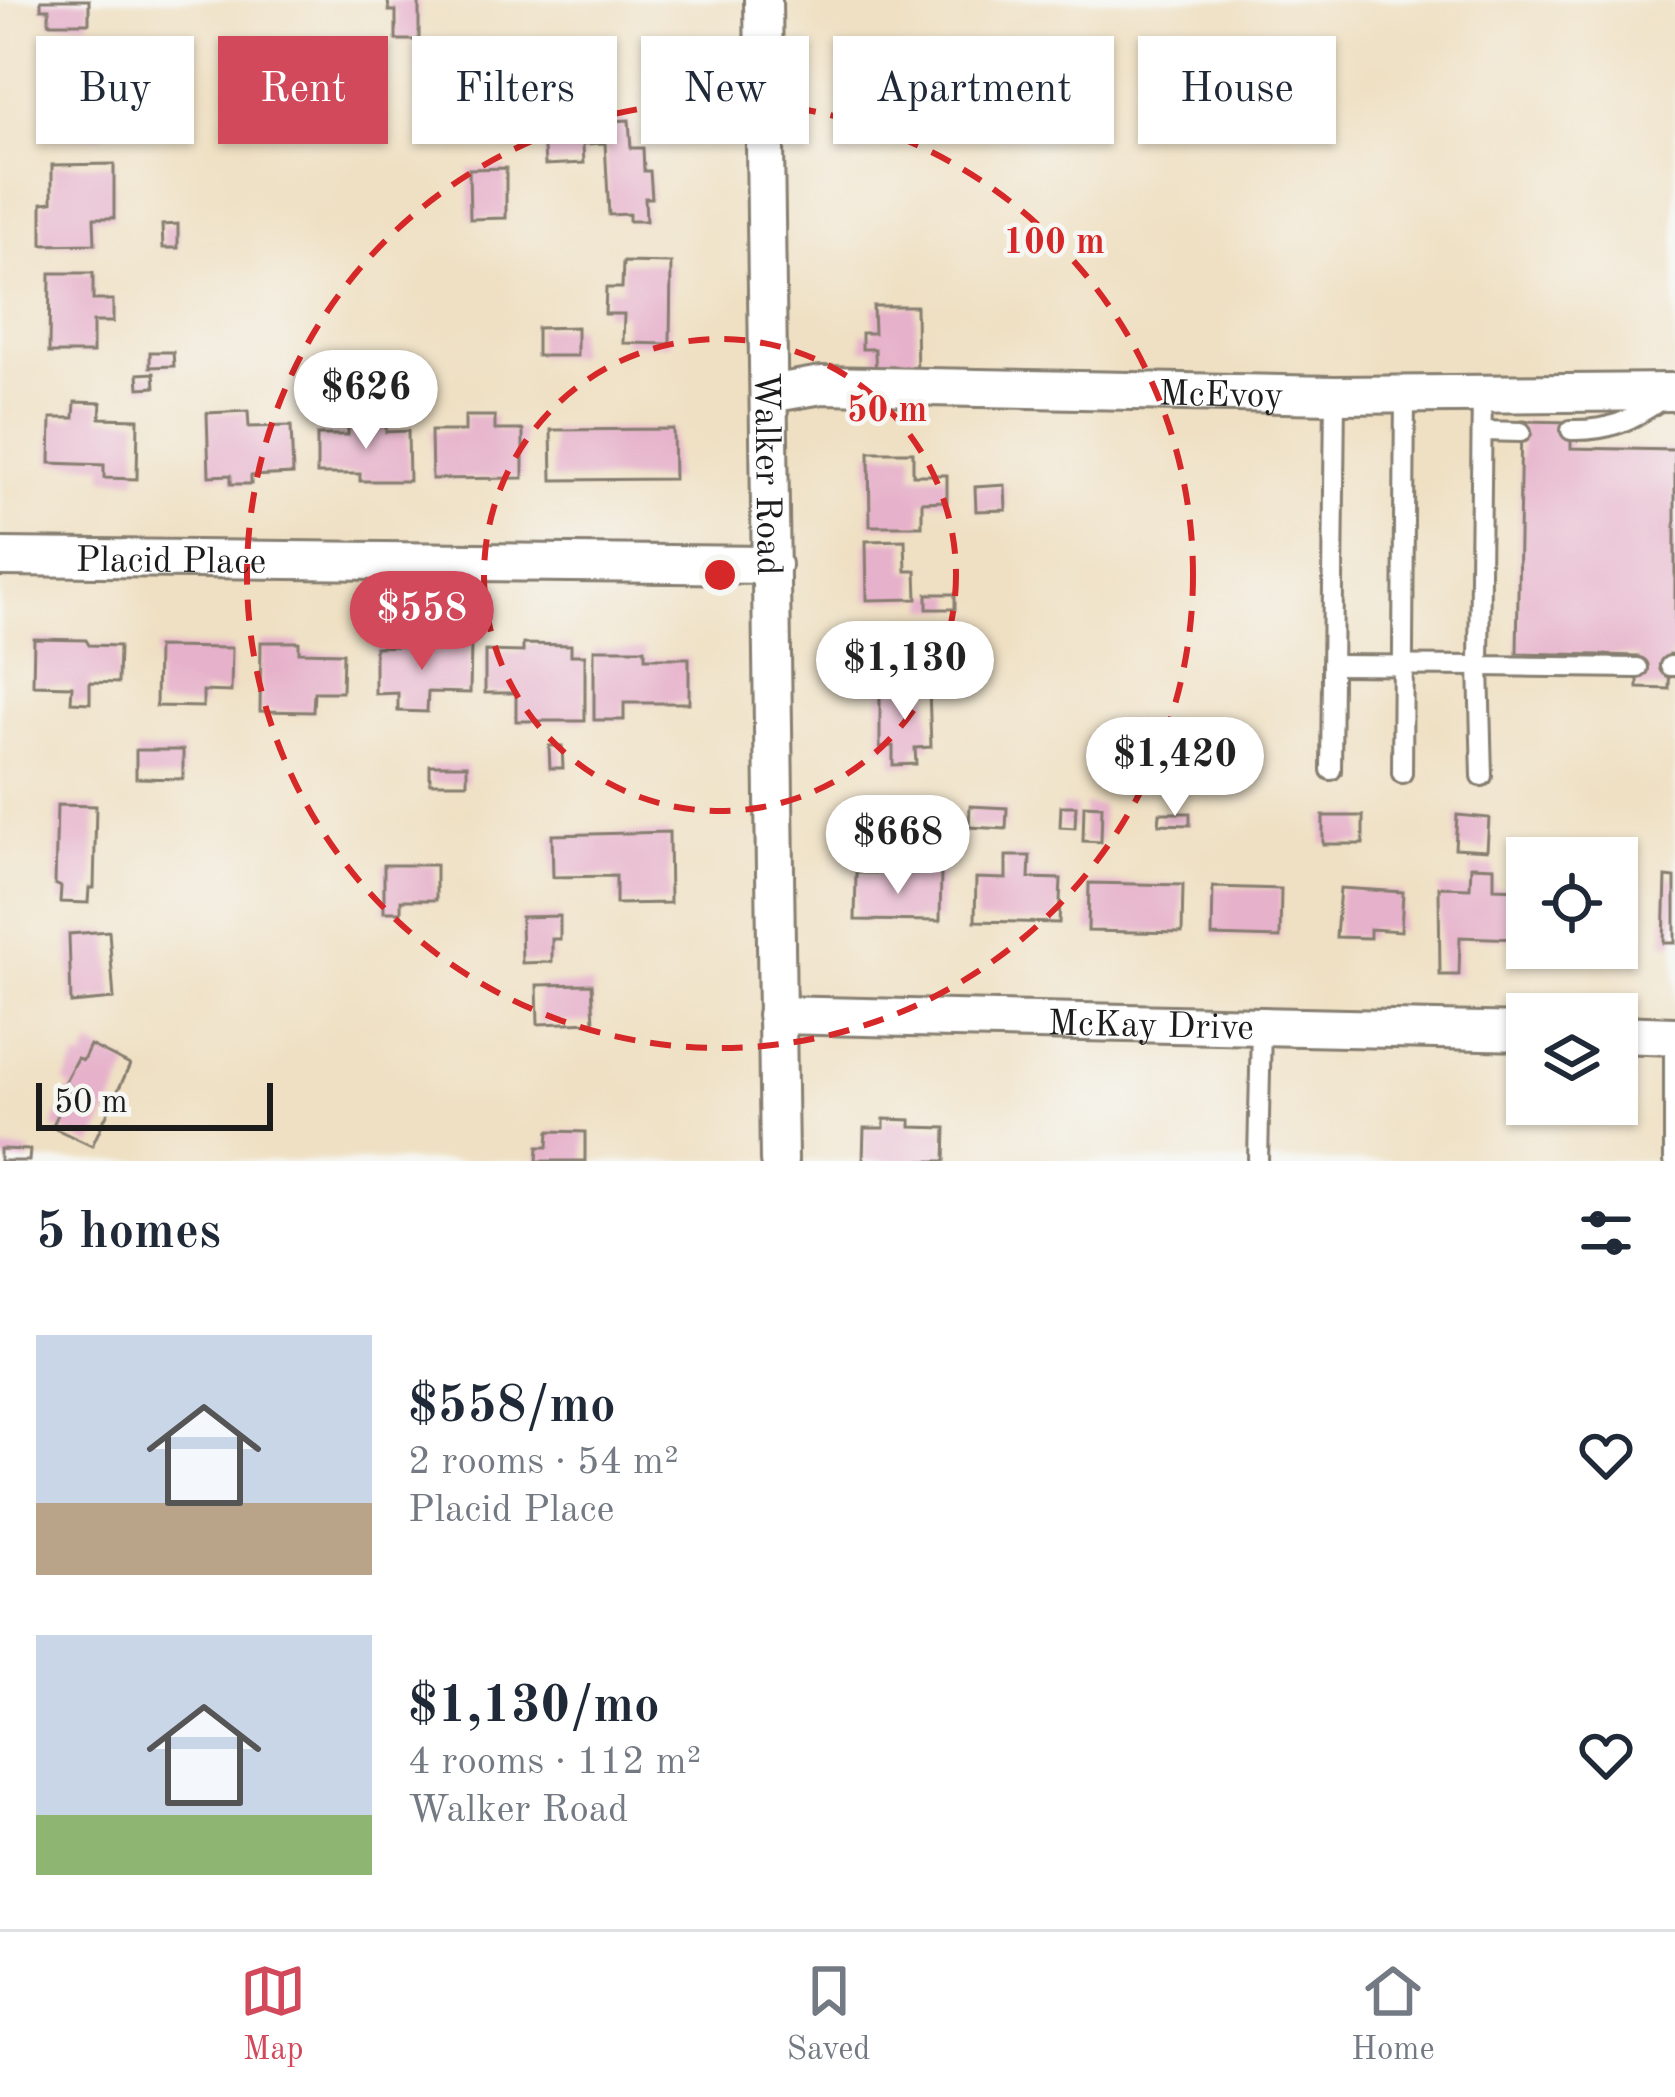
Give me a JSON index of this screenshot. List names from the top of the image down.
{
  "streets": {
    "street": [
      "McEvoy",
      "Walker Road",
      "Placid Place",
      "McKay Drive"
    ]
  },
  "crossings": [
    ["McEvoy", "Walker Road"],
    ["Walker Road", "Placid Place"],
    ["Walker Road", "McKay Drive"]
  ],
  "scale_bar": "50 m",
  "page": {
    "chip": [
      "Buy",
      "Rent",
      "Filters",
      "New",
      "Apartment",
      "House"
    ],
    "price": [
      "$626",
      "$558",
      "$1,130",
      "$1,420",
      "$668"
    ],
    "scale": "50 m",
    "heading": "5 homes",
    "list": [
      {
        "name": "$558/mo",
        "note": "2 rooms · 54 m² · Placid Place"
      },
      {
        "name": "$1,130/mo",
        "note": "4 rooms · 112 m² · Walker Road"
      }
    ],
    "tabs": ["Map", "Saved", "Home"]
  },
  "rings": ["100 m", "50 m"]
}
